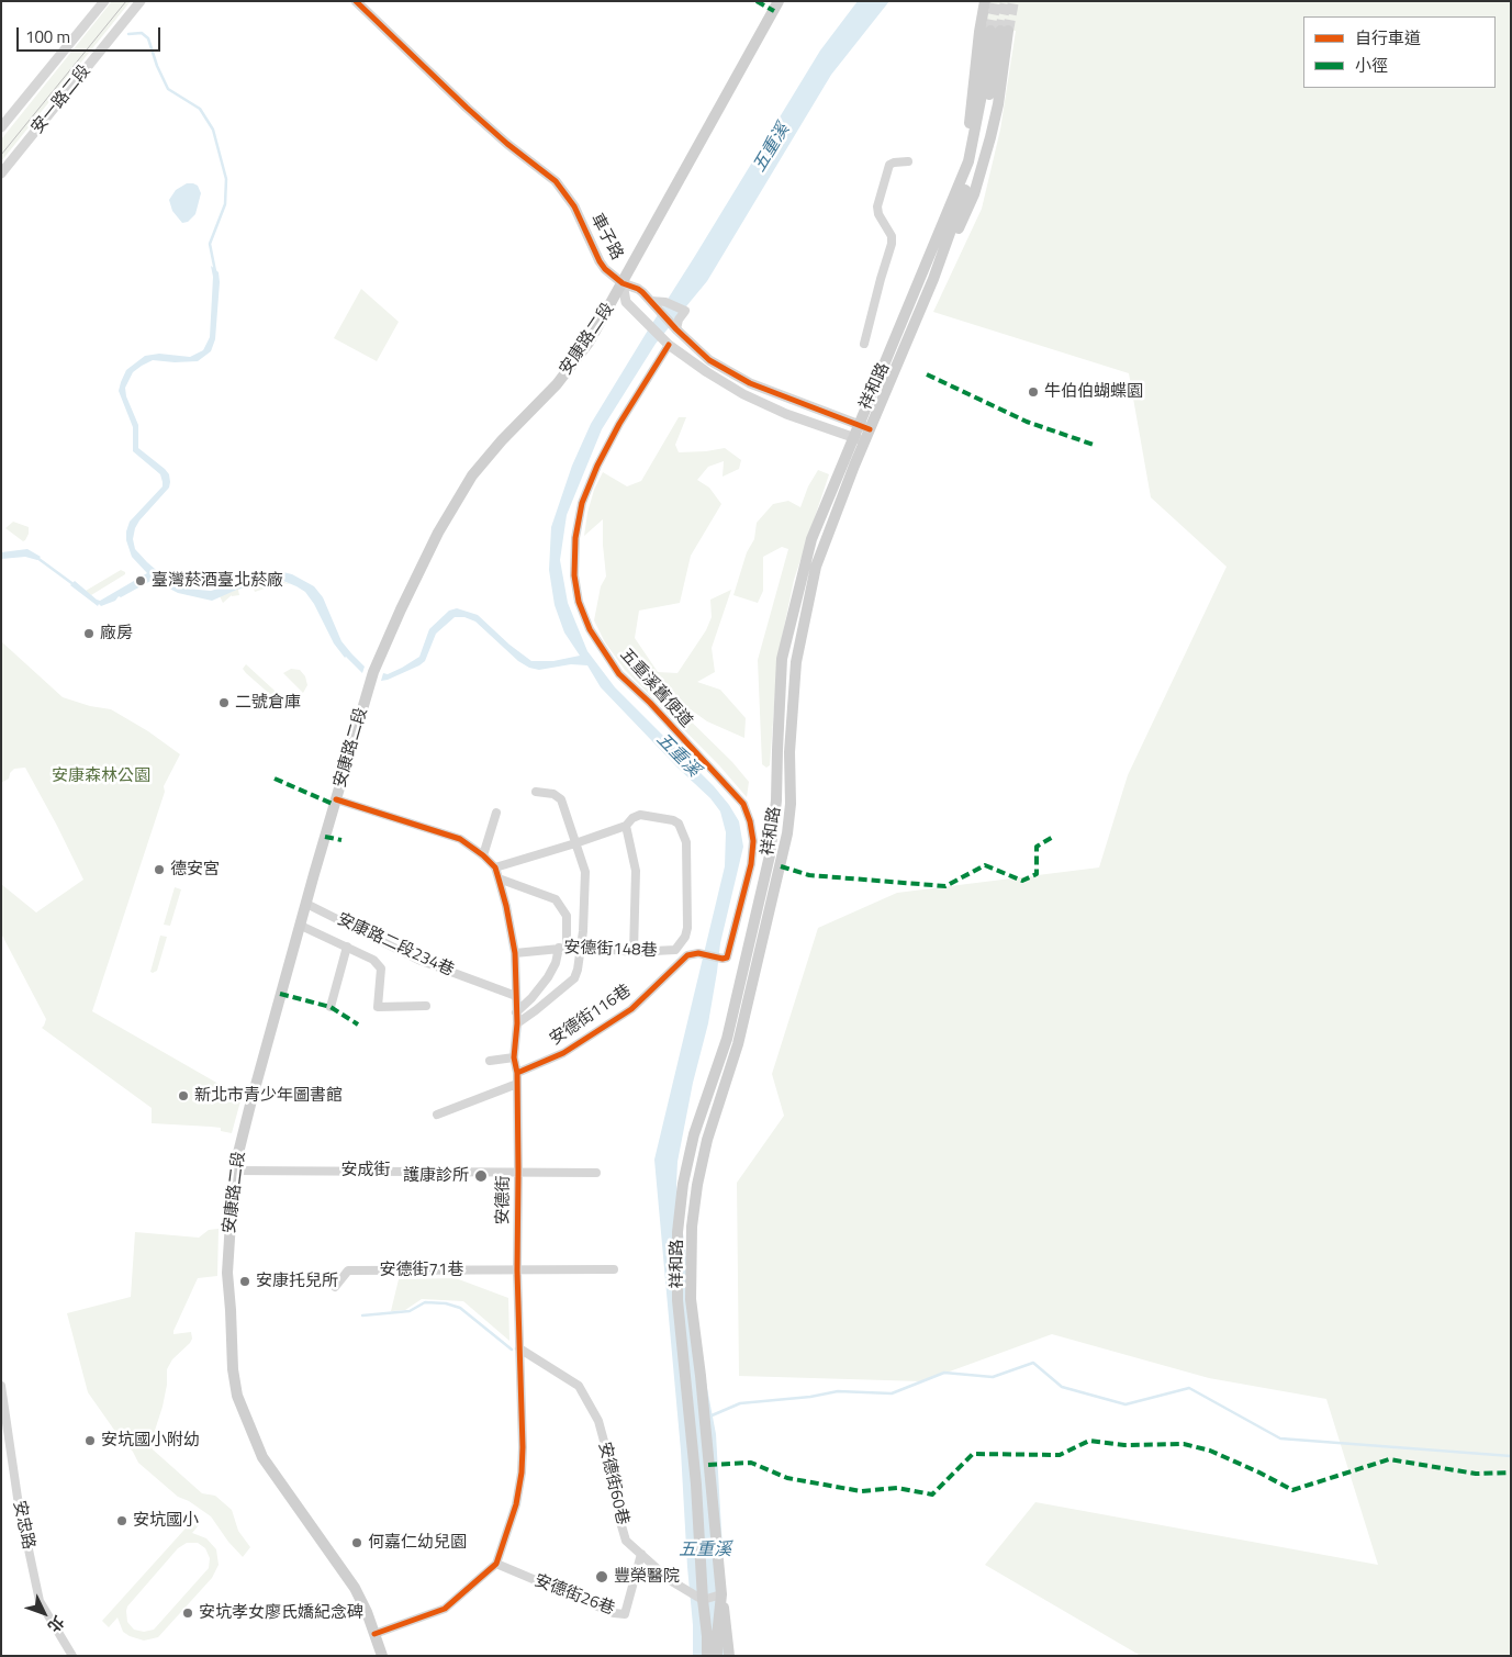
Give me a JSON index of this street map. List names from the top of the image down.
{
  "streets": {
    "main road": ["安康路二段", "祥和路"],
    "street": [
      "安一路二段",
      "車子路",
      "五重溪舊便道",
      "安康路二段234巷",
      "安德街148巷",
      "安德街116巷",
      "安成街",
      "安德街",
      "安德街71巷",
      "安德街60巷",
      "安忠路",
      "安德街26巷"
    ]
  },
  "crossings": [
    ["車子路", "安康路二段"],
    ["車子路", "祥和路"],
    ["車子路", "五重溪舊便道"],
    ["安康路二段", "安康路二段234巷"],
    ["安康路二段", "安成街"],
    ["安康路二段", "安德街"],
    ["祥和路", "安德街60巷"],
    ["五重溪舊便道", "安德街116巷"],
    ["安康路二段234巷", "安德街"],
    ["安德街148巷", "安德街"],
    ["安德街116巷", "安德街"],
    ["安成街", "安德街"],
    ["安德街", "安德街71巷"],
    ["安德街", "安德街60巷"],
    ["安德街", "安德街26巷"],
    ["安德街60巷", "安德街26巷"]
  ],
  "water": ["五重溪"],
  "parks": ["安康森林公園"],
  "places": [
    "牛伯伯蝴蝶園",
    "臺灣菸酒臺北菸廠",
    "廠房",
    "二號倉庫",
    "德安宮",
    "新北市青少年圖書館",
    "護康診所",
    "安康托兒所",
    "安坑國小附幼",
    "安坑國小",
    "何嘉仁幼兒園",
    "豐榮醫院",
    "安坑孝女廖氏嬌紀念碑"
  ],
  "legend": ["自行車道", "小徑"],
  "scale_bar": "100 m",
  "north": "bottom right"
}
